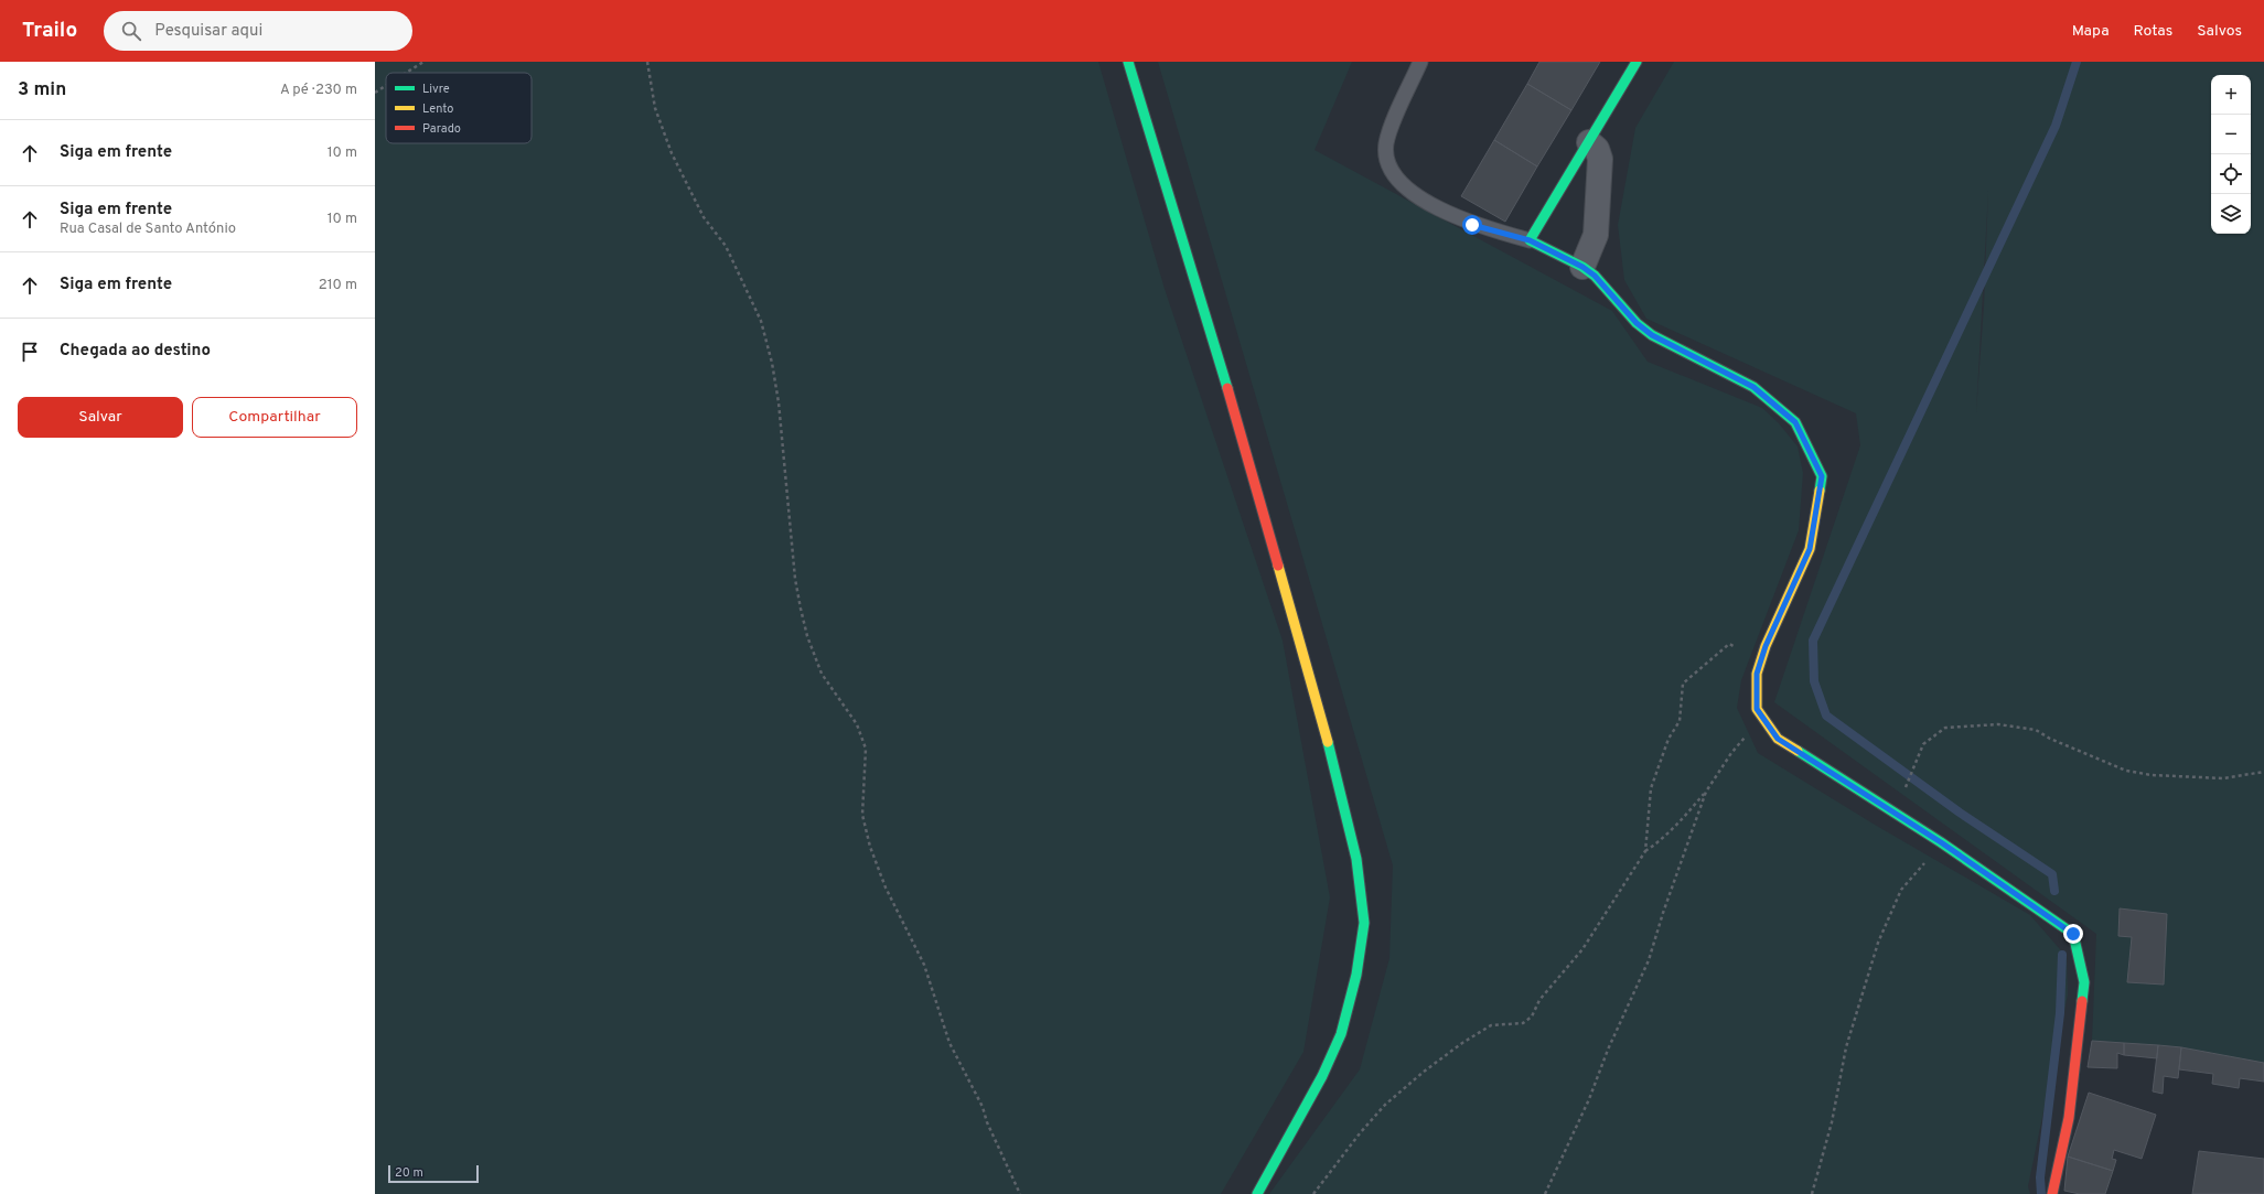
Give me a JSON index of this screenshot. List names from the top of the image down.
{
  "legend": ["Livre", "Lento", "Parado"],
  "scale_bar": "20 m",
  "page": {
    "header": "Trailo",
    "search": "Pesquisar aqui",
    "nav": ["Mapa", "Rotas", "Salvos"],
    "heading": ["3 min", "A pé · 230 m"],
    "map_buttons": ["+", "−"],
    "list": [
      ["Siga em frente", "10 m"],
      ["Siga em frente", "Rua Casal de Santo António", "10 m"],
      ["Siga em frente", "210 m"],
      "Chegada ao destino"
    ],
    "buttons": ["Salvar", "Compartilhar"],
    "scale": "20 m"
  }
}
